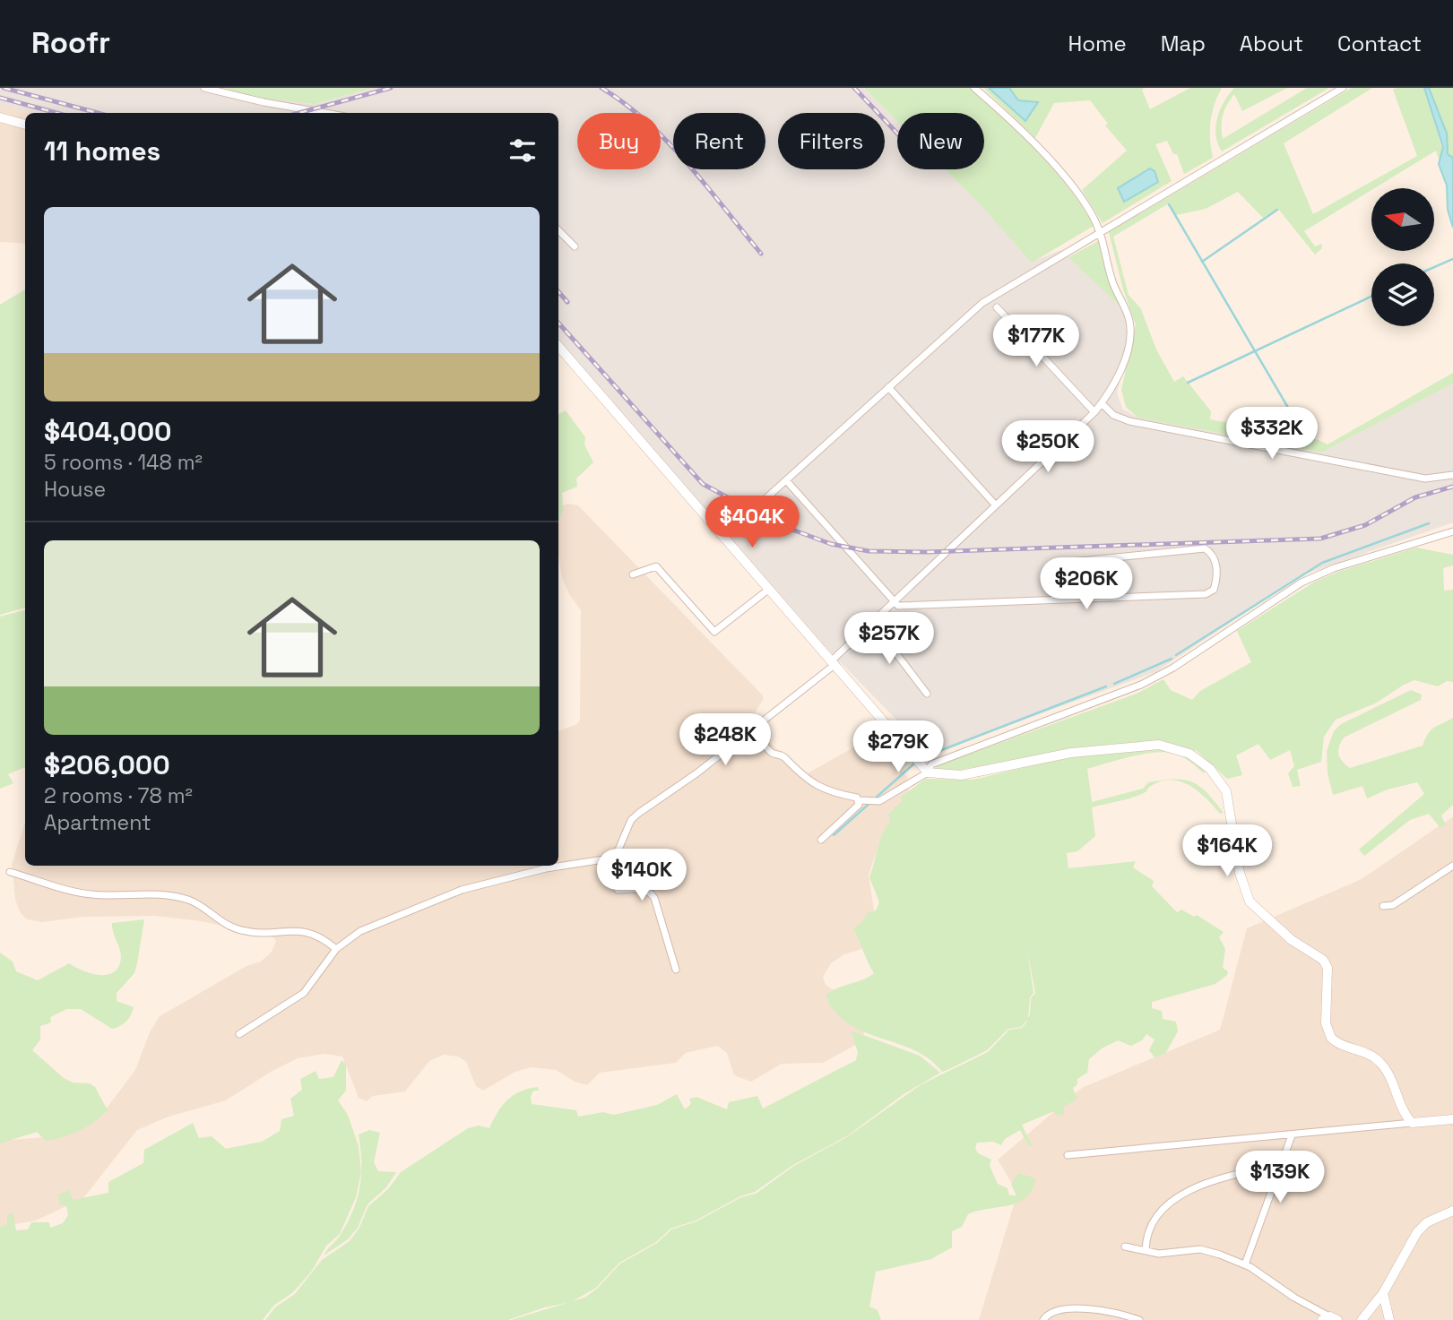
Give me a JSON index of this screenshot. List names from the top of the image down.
{
  "north": "left",
  "page": {
    "header": "Roofr",
    "nav": [
      "Home",
      "Map",
      "About",
      "Contact"
    ],
    "chip": [
      "Buy",
      "Rent",
      "Filters",
      "New"
    ],
    "heading": "11 homes",
    "list": [
      {
        "name": "$404,000",
        "note": "5 rooms · 148 m² · House"
      },
      {
        "name": "$206,000",
        "note": "2 rooms · 78 m² · Apartment"
      }
    ],
    "price": [
      "$177K",
      "$332K",
      "$250K",
      "$404K",
      "$206K",
      "$257K",
      "$248K",
      "$279K",
      "$164K",
      "$140K",
      "$139K"
    ]
  }
}
